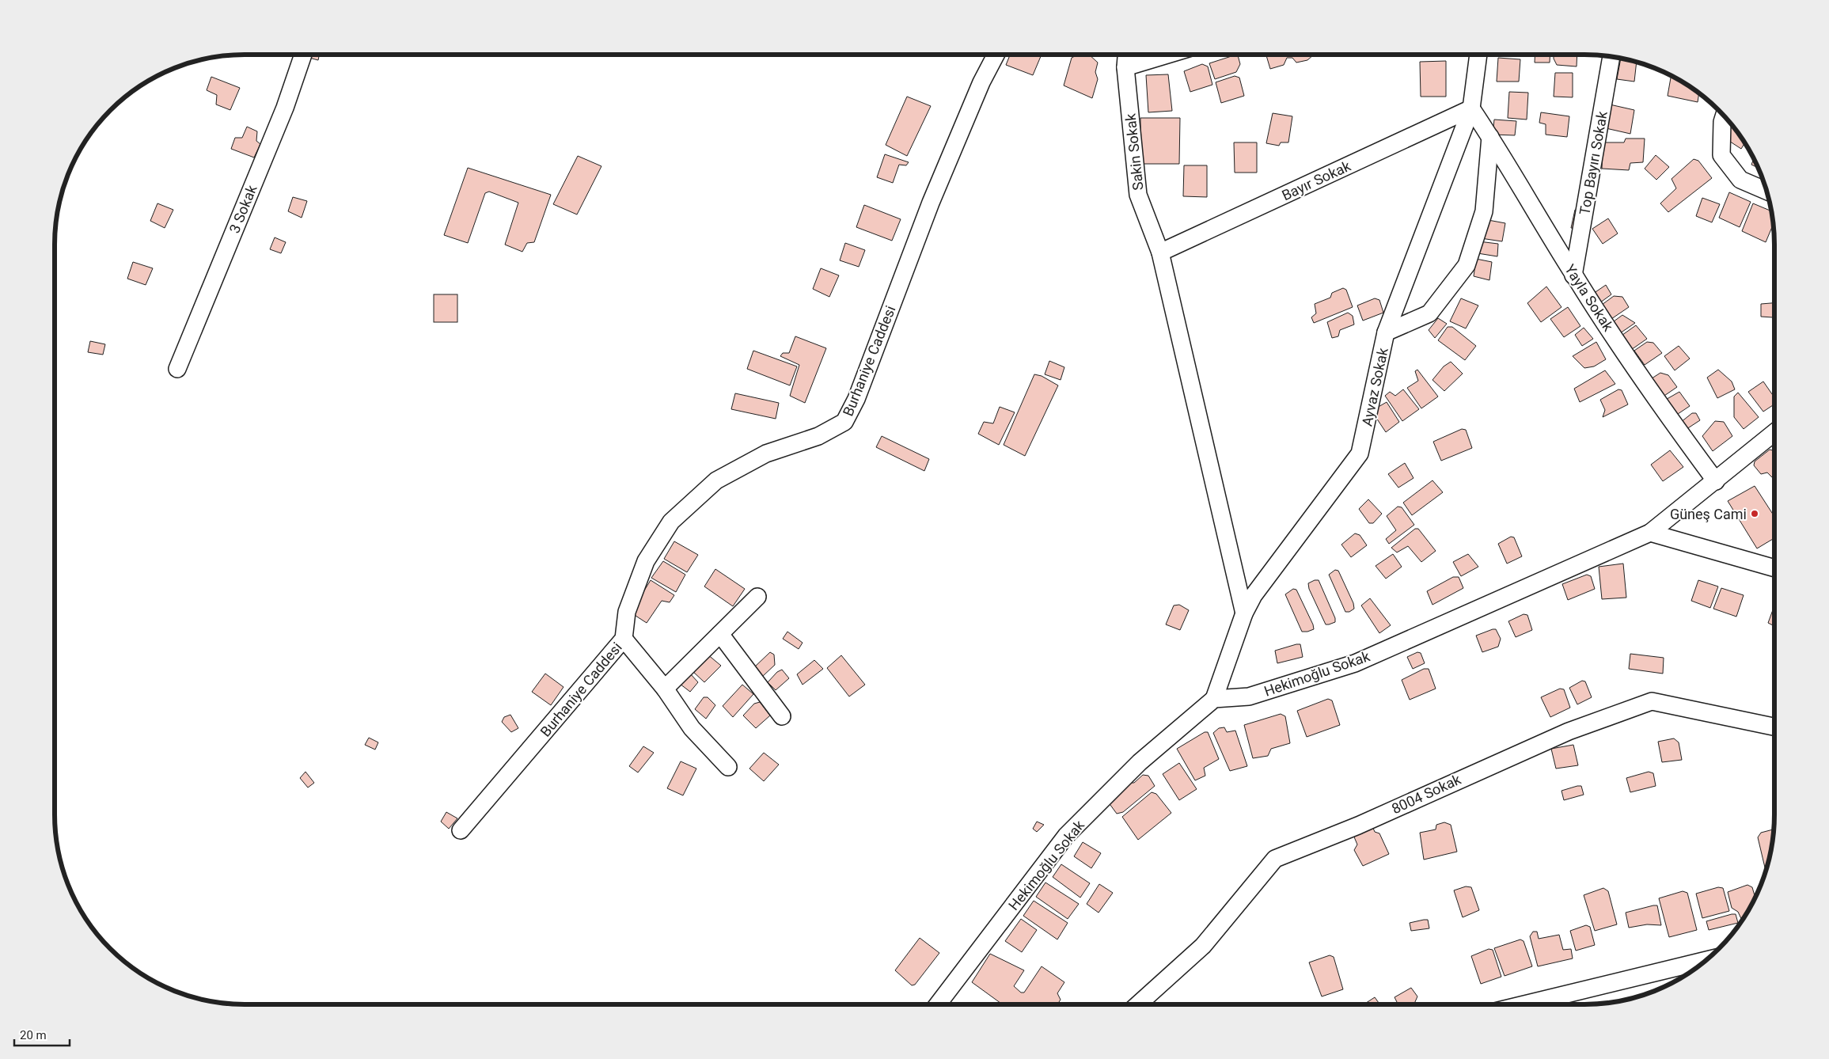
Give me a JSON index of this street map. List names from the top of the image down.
{
  "streets": {
    "street": [
      "Sakin Sokak",
      "Top Bayırı Sokak",
      "Bayır Sokak",
      "3 Sokak",
      "Yayla Sokak",
      "Burhaniye Caddesi",
      "Ayvaz Sokak",
      "Hekimoğlu Sokak",
      "8004 Sokak"
    ]
  },
  "crossings": [
    ["Sakin Sokak", "Bayır Sokak"],
    ["Sakin Sokak", "Ayvaz Sokak"],
    ["Top Bayırı Sokak", "Yayla Sokak"],
    ["Bayır Sokak", "Yayla Sokak"],
    ["Bayır Sokak", "Ayvaz Sokak"],
    ["Yayla Sokak", "Ayvaz Sokak"],
    ["Yayla Sokak", "Hekimoğlu Sokak"],
    ["Ayvaz Sokak", "Hekimoğlu Sokak"]
  ],
  "places": ["Güneş Cami"],
  "scale_bar": "20 m"
}
